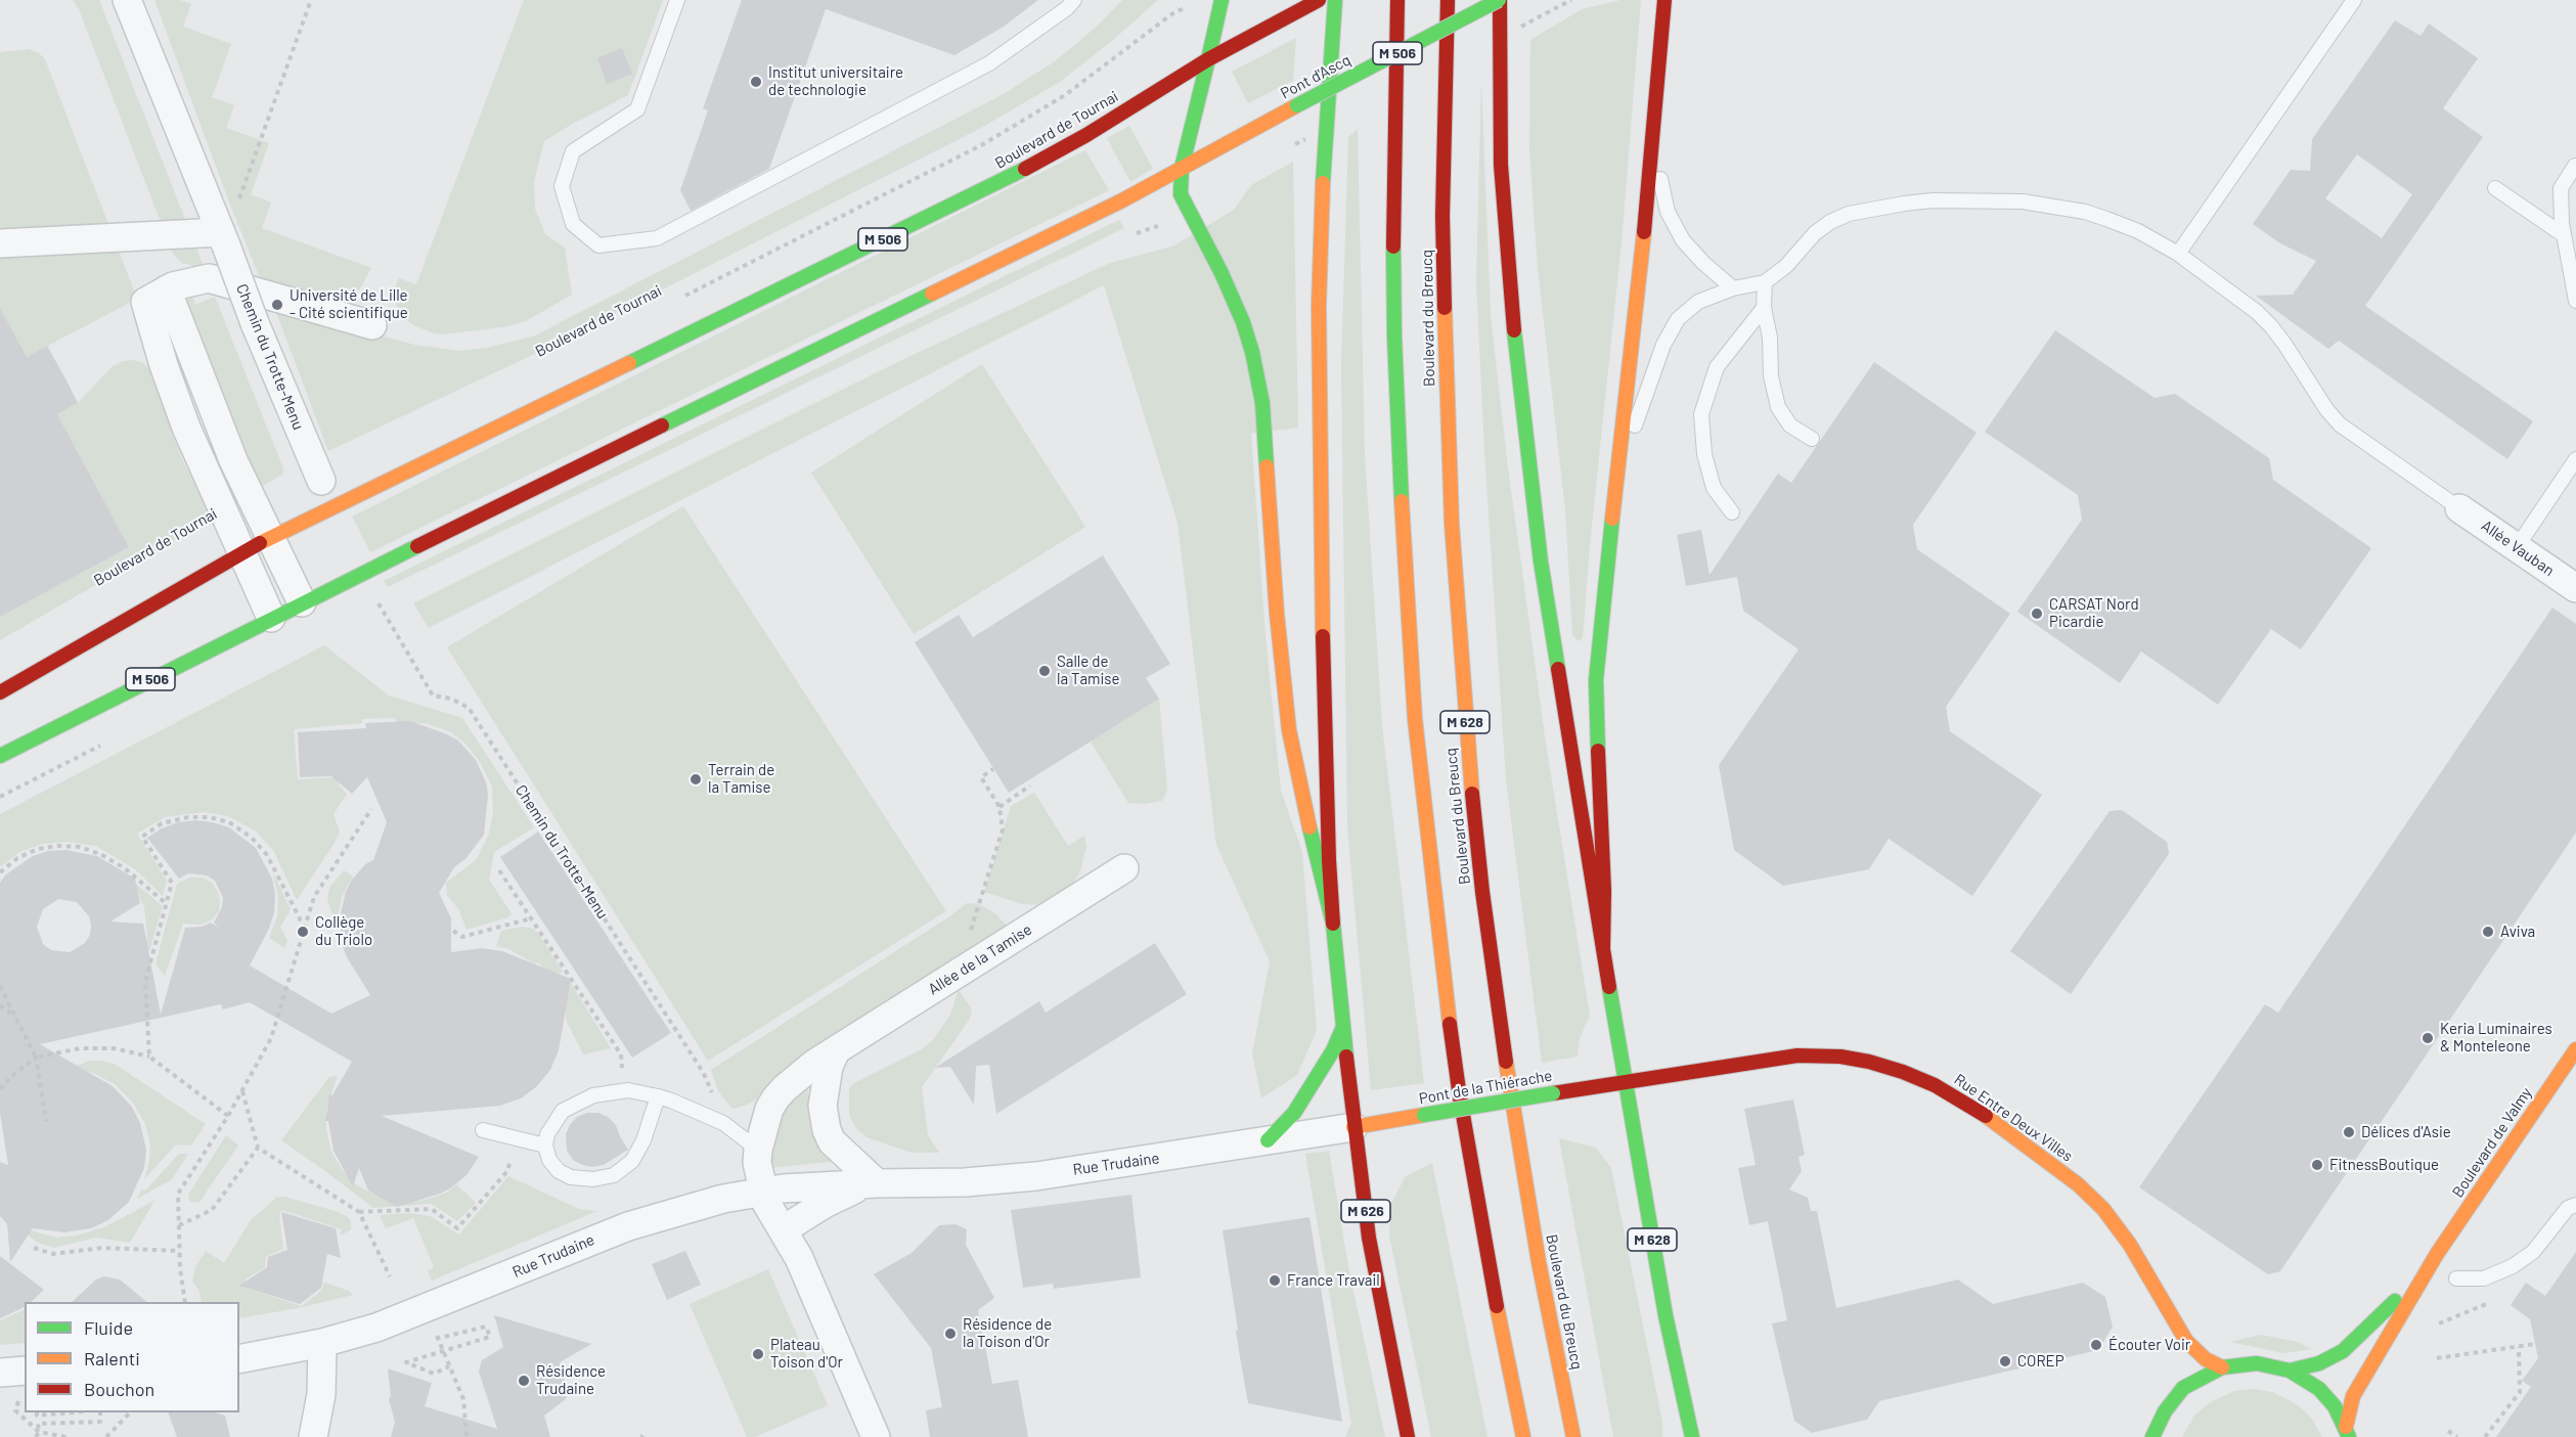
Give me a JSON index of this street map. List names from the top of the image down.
{
  "streets": {
    "main road": [
      "M 506",
      "Pont d'Ascq",
      "Boulevard de Tournai",
      "Boulevard du Breucq",
      "M 628",
      "Pont de la Thiérache",
      "Rue Entre Deux Villes",
      "Boulevard de Valmy",
      "M 626"
    ],
    "street": [
      "Chemin du Trotte-Menu",
      "Allée Vauban",
      "Allée de la Tamise",
      "Rue Trudaine"
    ]
  },
  "crossings": [
    ["M 506", "Pont d'Ascq"],
    ["M 506", "Boulevard de Tournai"],
    ["Pont d'Ascq", "M 628"],
    ["M 628", "Pont de la Thiérache"],
    ["M 628", "Rue Entre Deux Villes"],
    ["Allée de la Tamise", "Rue Trudaine"],
    ["Pont de la Thiérache", "Rue Entre Deux Villes"],
    ["Pont de la Thiérache", "Rue Trudaine"],
    ["Pont de la Thiérache", "M 626"],
    ["Rue Trudaine", "M 626"]
  ],
  "places": [
    "Institut universitaire de technologie",
    "Université de Lille ‐ Cité scientifique",
    "CARSAT Nord Picardie",
    "Salle de la Tamise",
    "Terrain de la Tamise",
    "Collège du Triolo",
    "Aviva",
    "Keria Luminaires & Monteleone",
    "Délices d'Asie",
    "FitnessBoutique",
    "France Travail",
    "Résidence de la Toison d'Or",
    "Écouter Voir",
    "Plateau Toison d'Or",
    "COREP",
    "Résidence Trudaine"
  ],
  "legend": ["Fluide", "Ralenti", "Bouchon"]
}
